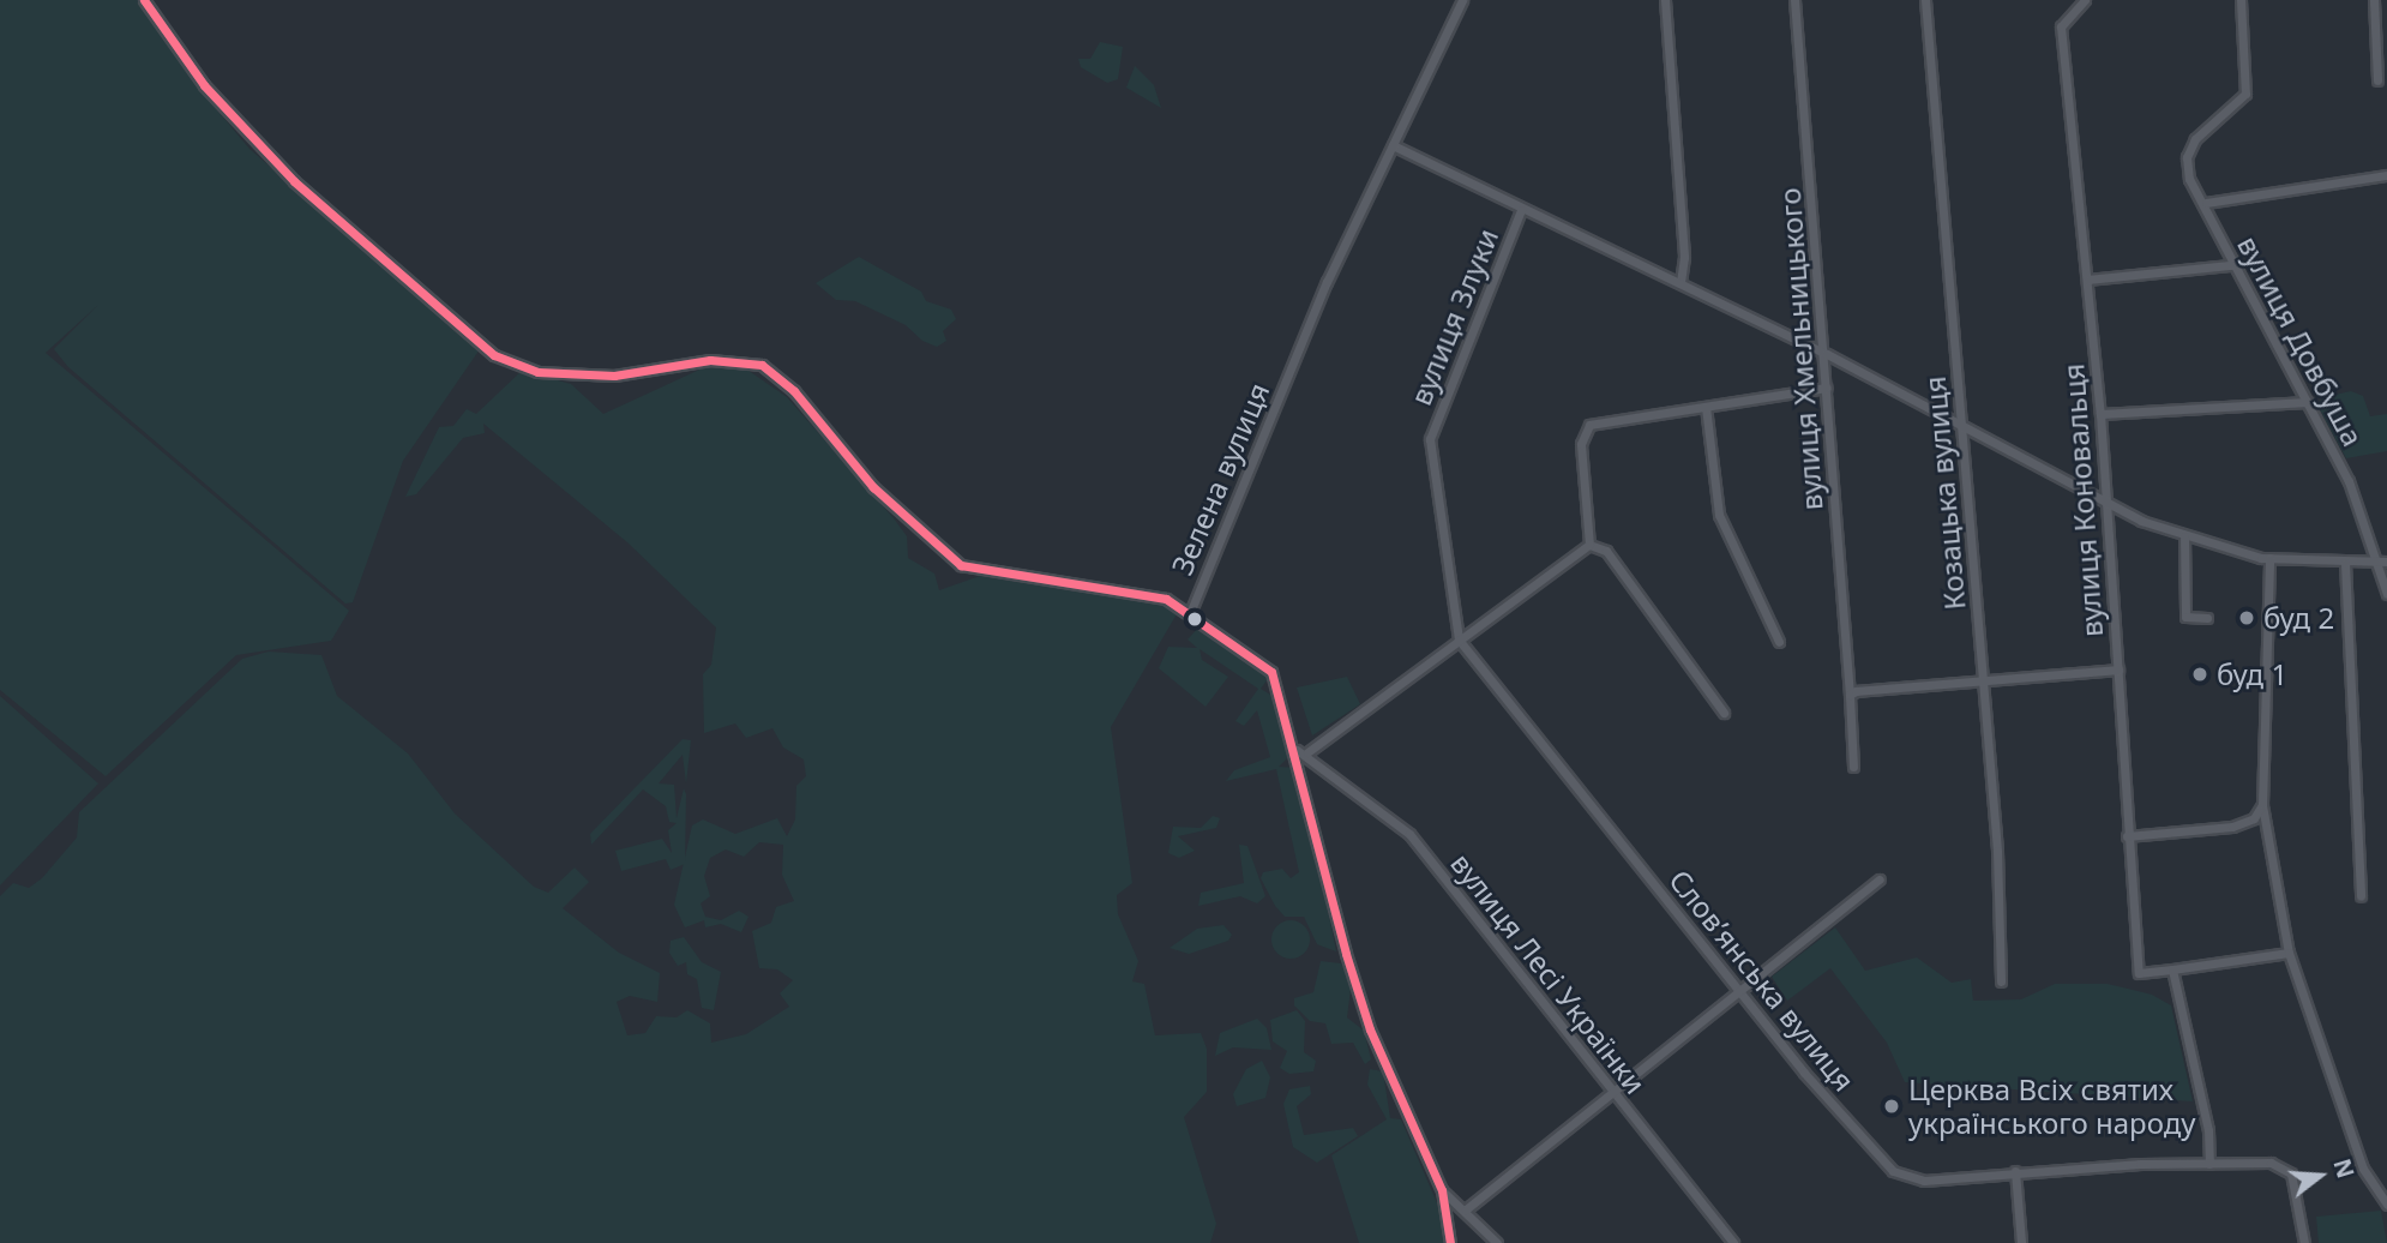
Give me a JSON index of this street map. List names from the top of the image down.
{
  "streets": {
    "street": [
      "вулиця Злуки",
      "вулиця Довбуша",
      "вулиця Хмельницького",
      "Зелена вулиця",
      "Козацька вулиця",
      "вулиця Коновальця",
      "вулиця Лесі Українки",
      "Словʼянська вулиця"
    ]
  },
  "crossings": [
    ["вулиця Злуки", "Словʼянська вулиця"]
  ],
  "places": ["буд 2", "буд 1", "Церква Всіх святих українського народу"],
  "north": "right"
}
